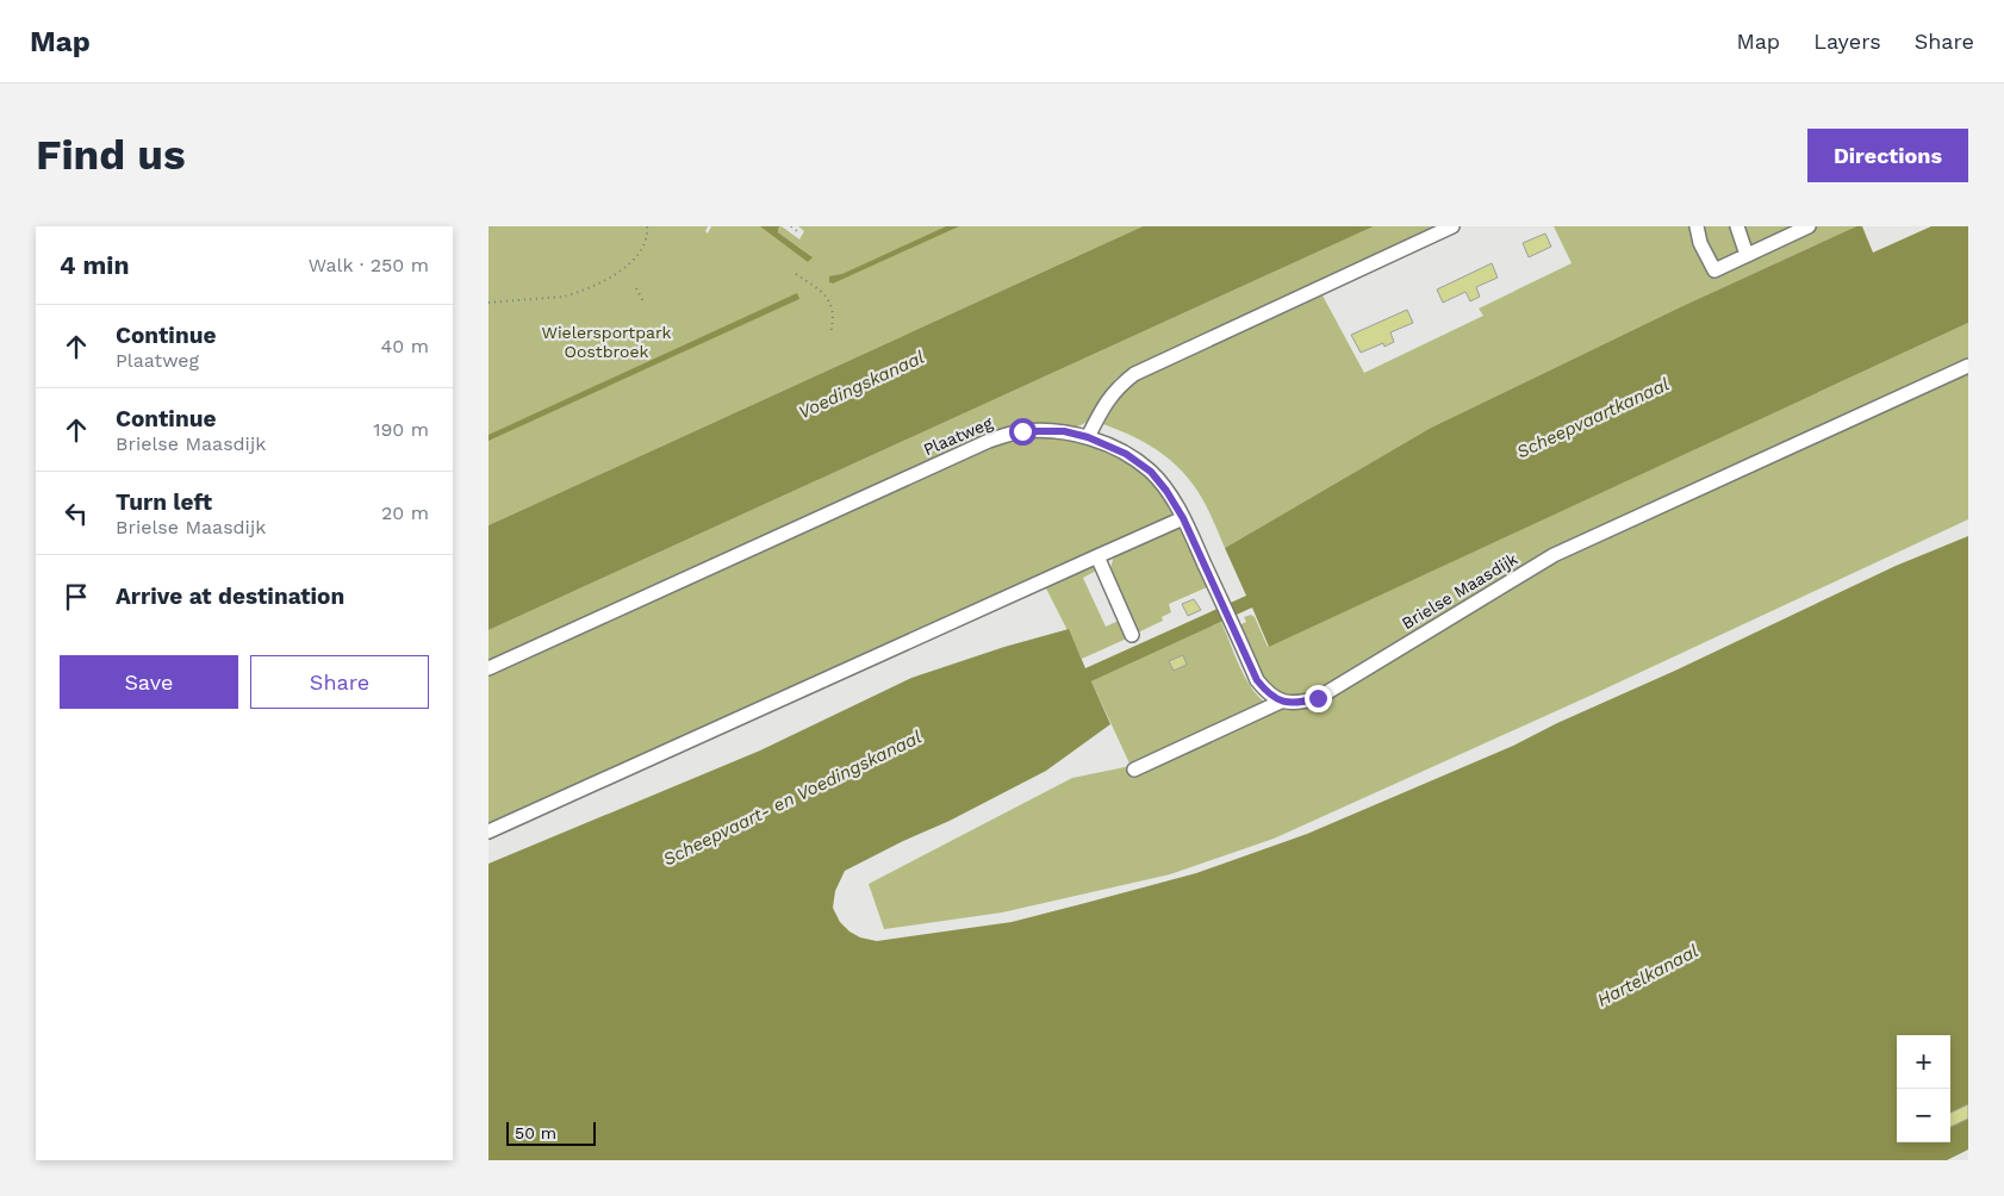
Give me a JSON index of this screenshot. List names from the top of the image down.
{
  "streets": {
    "street": ["Plaatweg", "Brielse Maasdijk"]
  },
  "water": [
    "Voedingskanaal",
    "Scheepvaartkanaal",
    "Scheepvaart- en Voedingskanaal",
    "Hartelkanaal"
  ],
  "parks": ["Wielersportpark Oostbroek"],
  "scale_bar": "50 m",
  "page": {
    "header": "Map",
    "nav": ["Map", "Layers", "Share"],
    "buttons": [
      "Directions",
      ["Save", "Share"]
    ],
    "title": "Find us",
    "heading": ["4 min", "Walk · 250 m"],
    "list": [
      ["Continue", "Plaatweg", "40 m"],
      ["Continue", "Brielse Maasdijk", "190 m"],
      ["Turn left", "Brielse Maasdijk", "20 m"],
      "Arrive at destination"
    ],
    "map_buttons": ["+", "−"],
    "scale": "50 m"
  }
}
